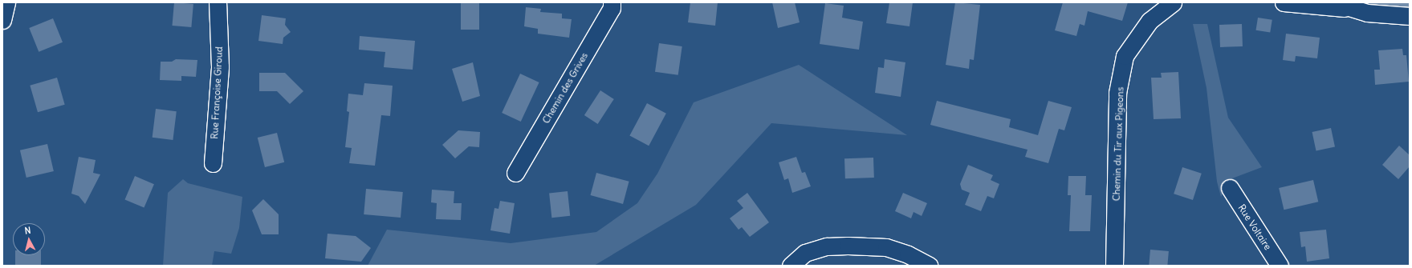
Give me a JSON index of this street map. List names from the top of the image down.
{
  "streets": {
    "street": [
      "Chemin des Grives",
      "Rue Françoise Giroud",
      "Chemin du Tir aux Pigeons",
      "Rue Voltaire"
    ]
  },
  "north": "top"
}
